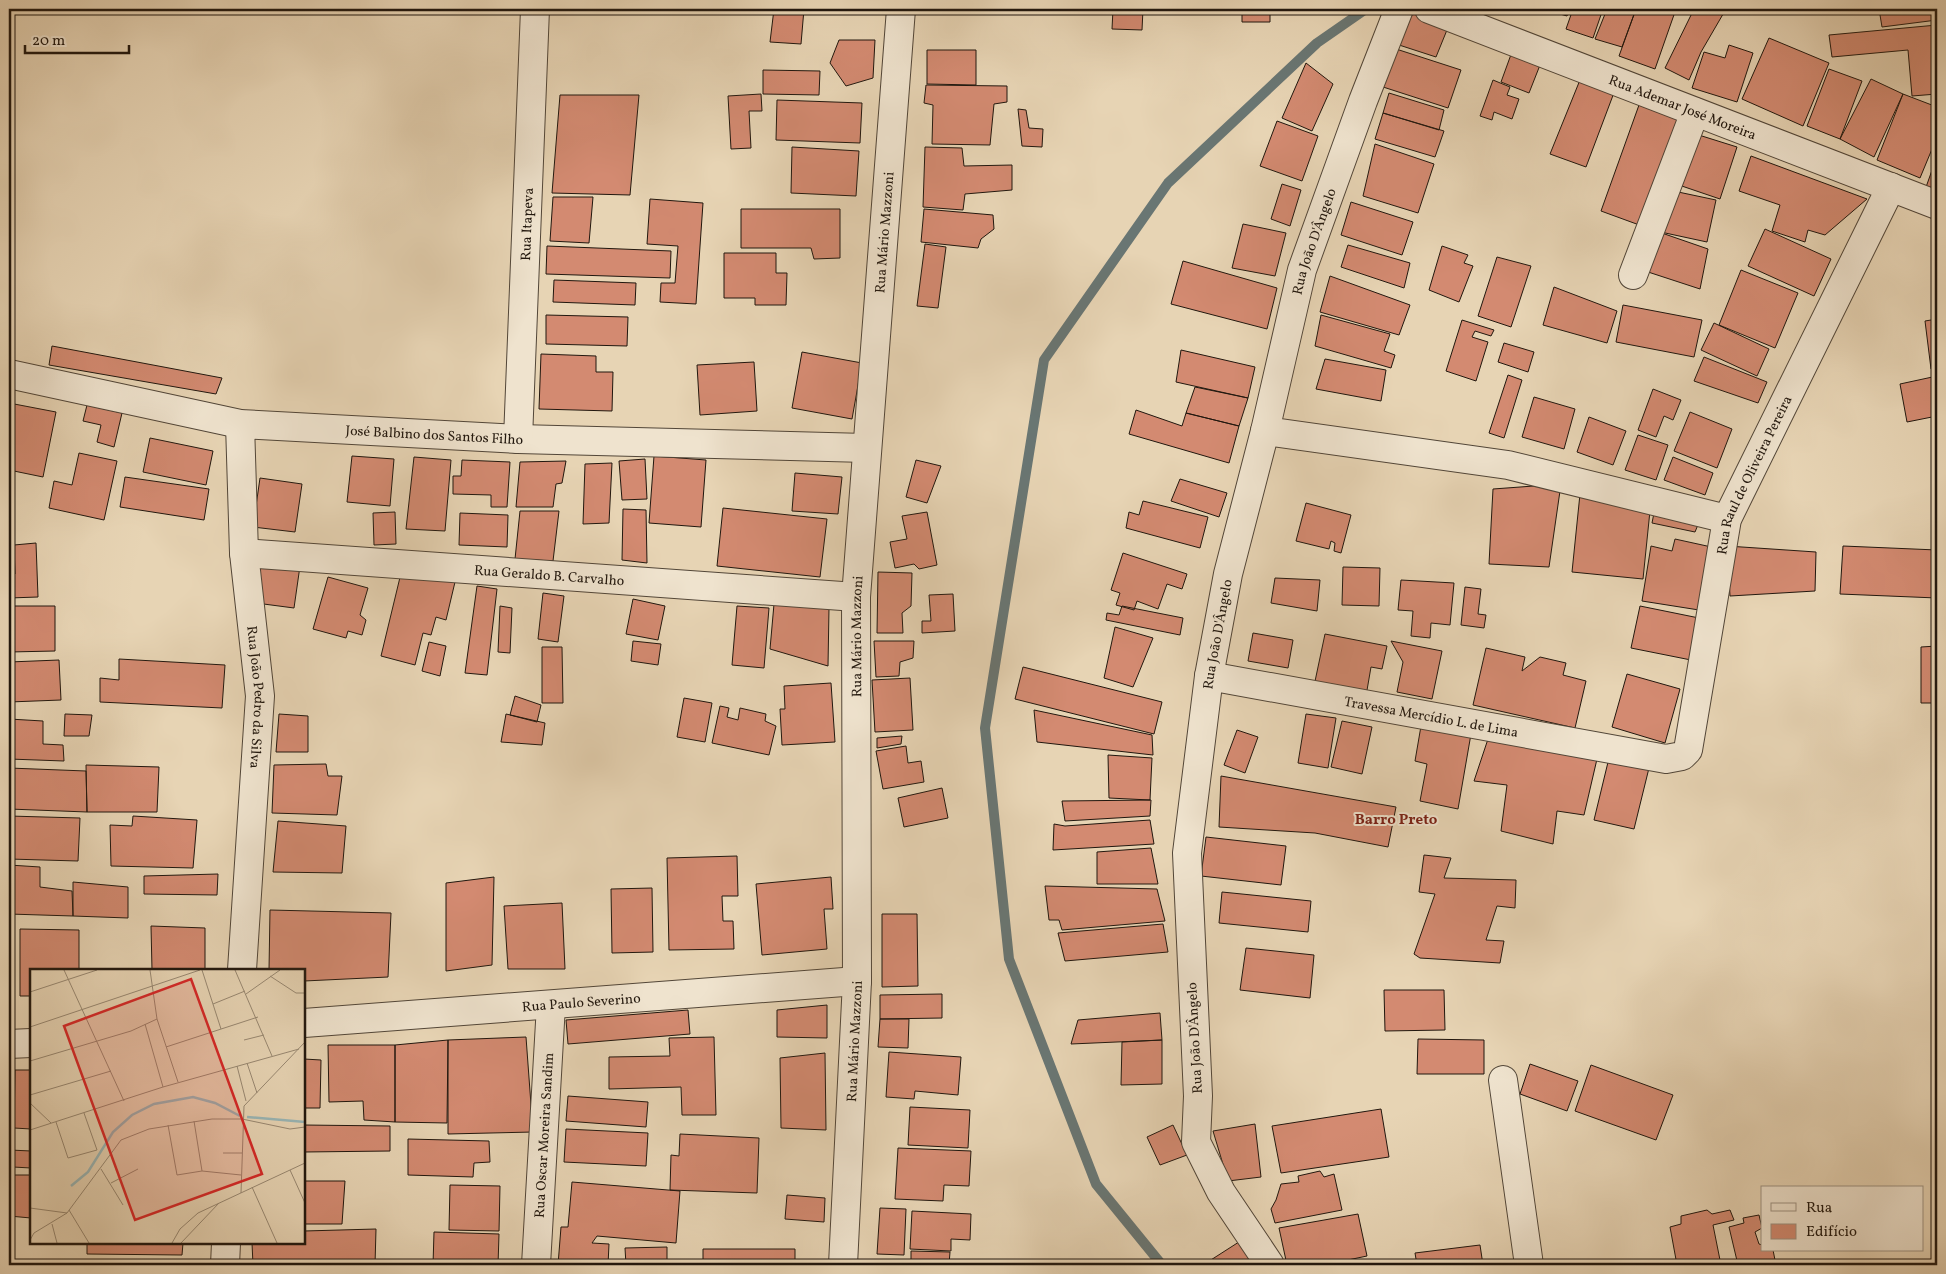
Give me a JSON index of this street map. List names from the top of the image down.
{
  "streets": {
    "street": [
      "Rua Ademar José Moreira",
      "Rua Itapeva",
      "Rua Mário Mazzoni",
      "Rua João D'Ângelo",
      "José Balbino dos Santos Filho",
      "Rua Raul de Oliveira Pereira",
      "Rua Geraldo B. Carvalho",
      "Rua João Pedro da Silva",
      "Travessa Mercídio L. de Lima",
      "Rua Paulo Severino",
      "Rua Oscar Moreira Sandim"
    ]
  },
  "crossings": [
    ["Rua Ademar José Moreira", "Rua Raul de Oliveira Pereira"],
    ["Rua Itapeva", "José Balbino dos Santos Filho"],
    ["Rua Mário Mazzoni", "José Balbino dos Santos Filho"],
    ["Rua Mário Mazzoni", "Rua Geraldo B. Carvalho"],
    ["Rua Mário Mazzoni", "Rua Paulo Severino"],
    ["Rua João D'Ângelo", "Travessa Mercídio L. de Lima"],
    ["José Balbino dos Santos Filho", "Rua João Pedro da Silva"],
    ["Rua Raul de Oliveira Pereira", "Travessa Mercídio L. de Lima"],
    ["Rua Geraldo B. Carvalho", "Rua João Pedro da Silva"],
    ["Rua Paulo Severino", "Rua Oscar Moreira Sandim"]
  ],
  "districts": ["Barro Preto"],
  "legend": ["Rua", "Edifício"],
  "scale_bar": "20 m"
}
